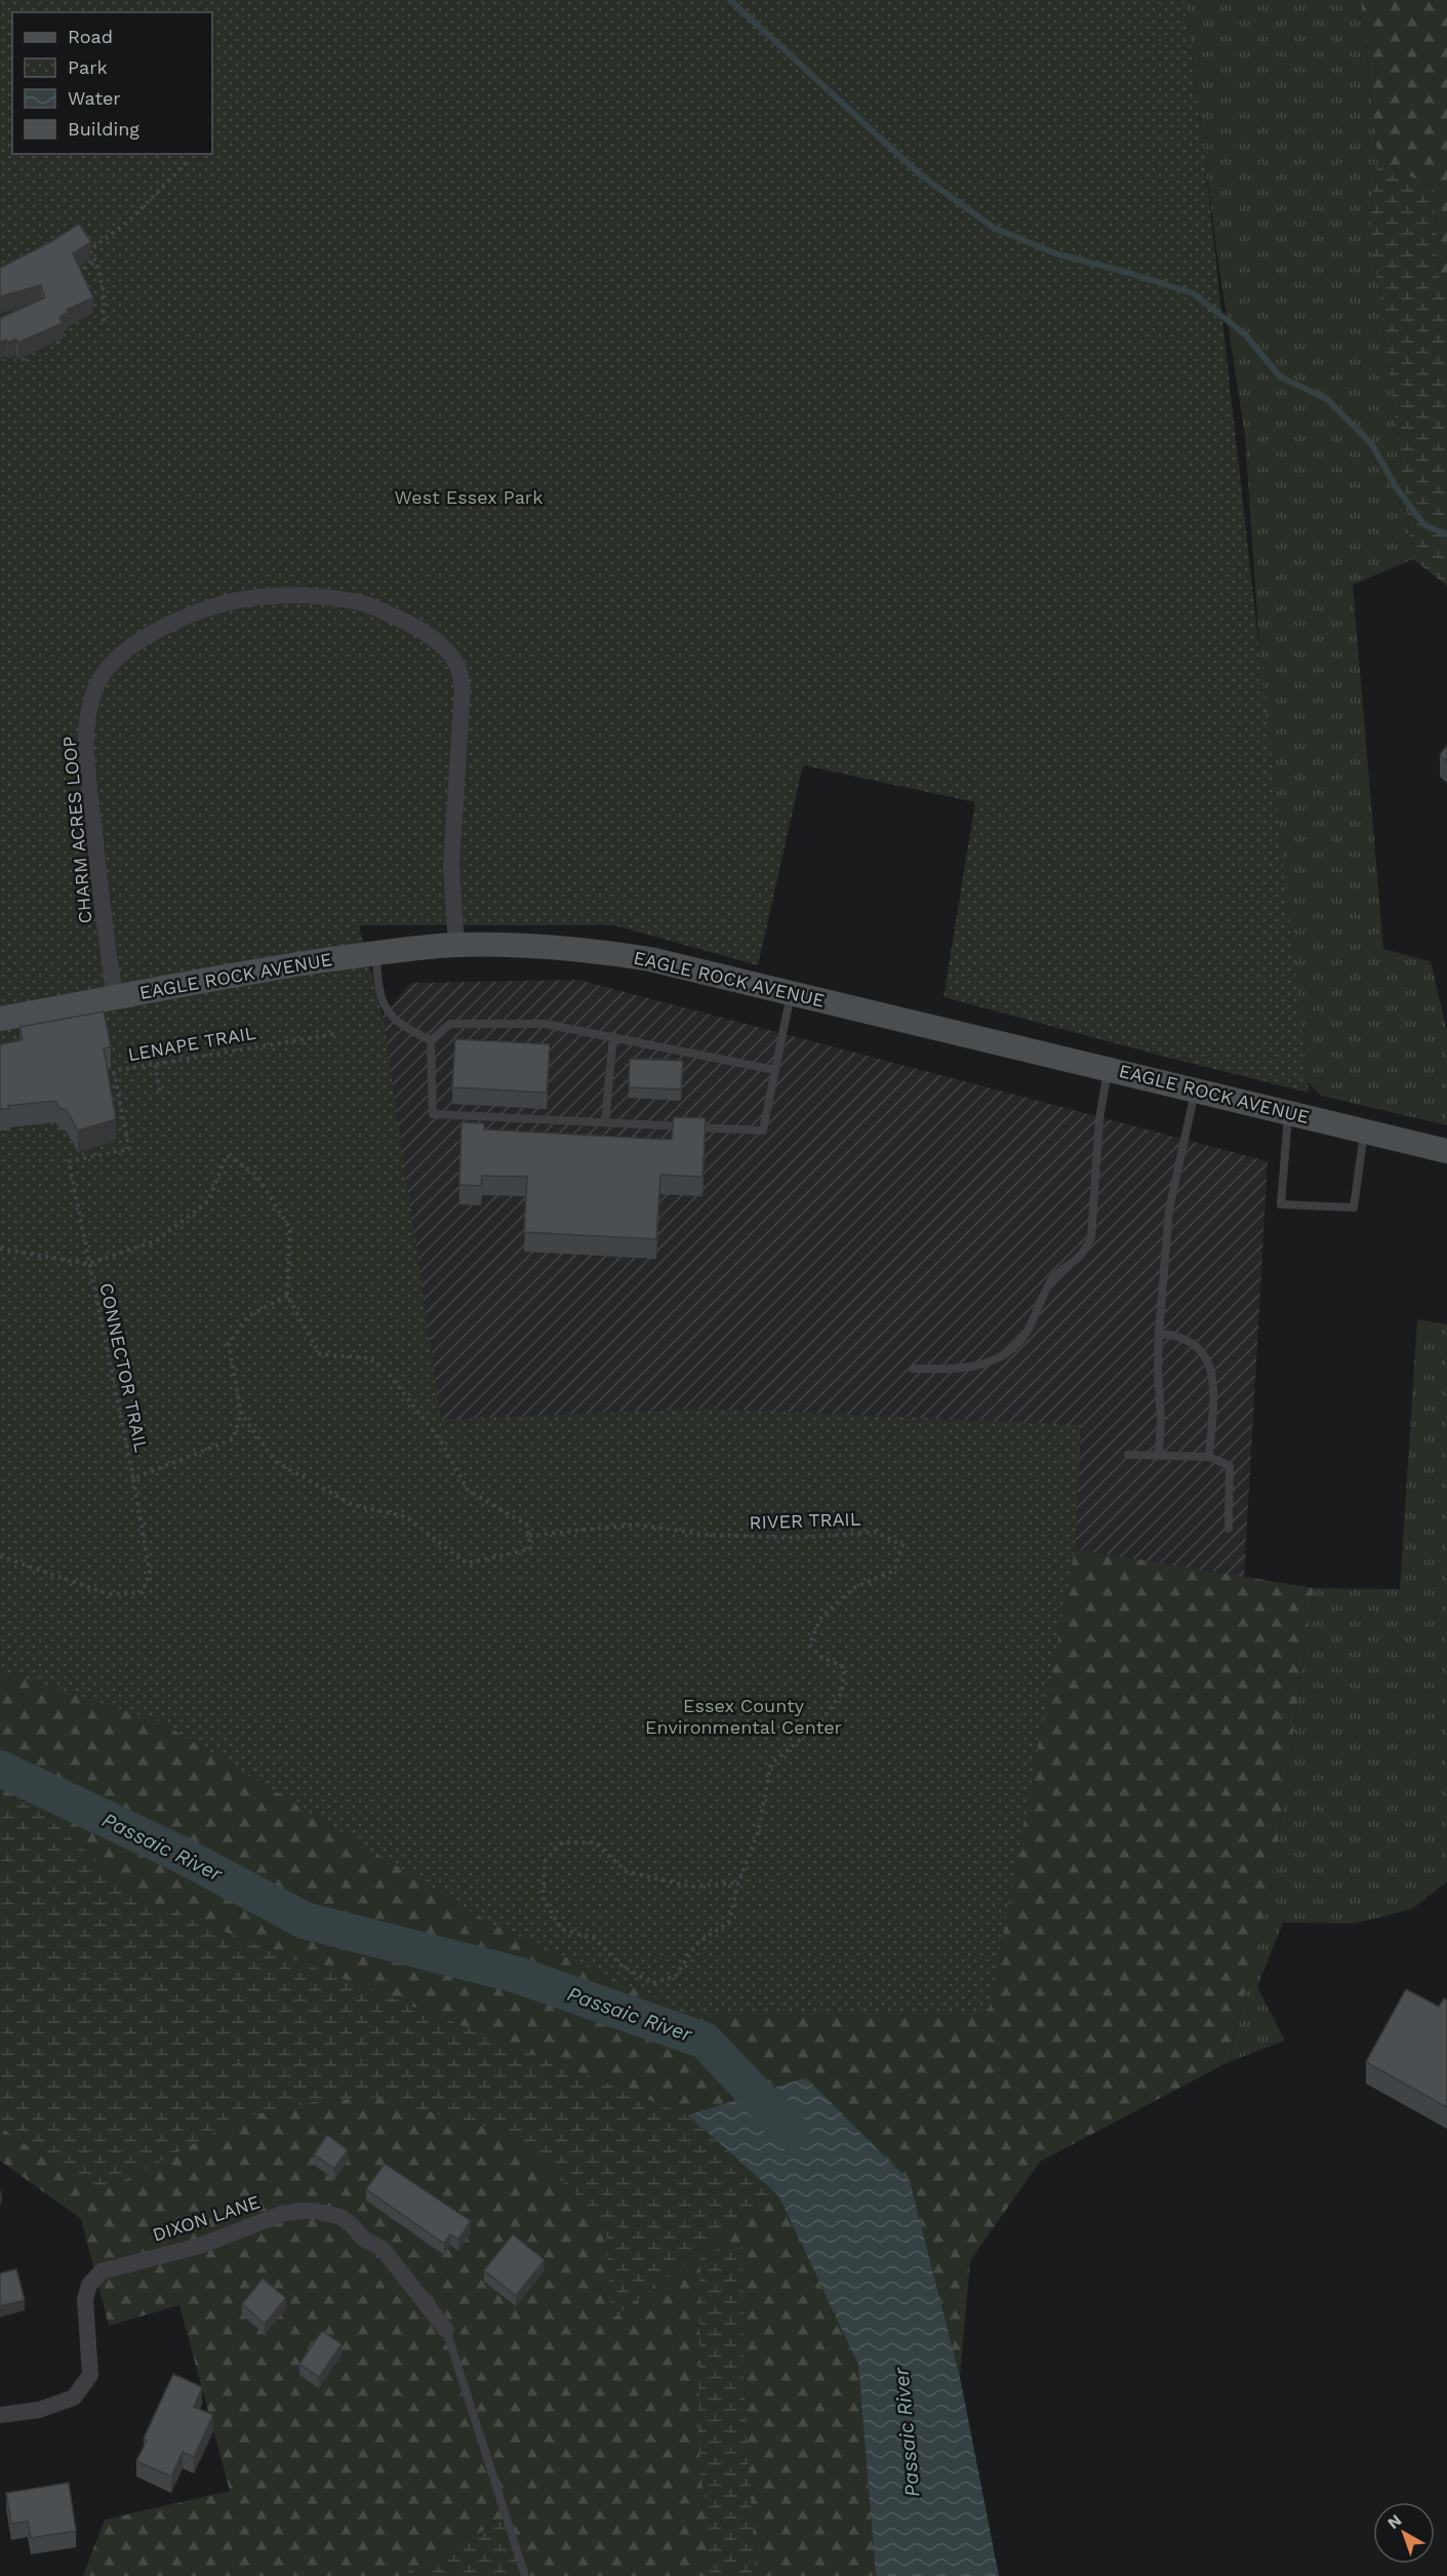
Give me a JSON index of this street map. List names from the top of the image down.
{
  "streets": {
    "main road": ["EAGLE ROCK AVENUE"],
    "street": ["CHARM ACRES LOOP", "DIXON LANE"],
    "path": ["LENAPE TRAIL", "CONNECTOR TRAIL", "RIVER TRAIL"]
  },
  "crossings": [
    ["CHARM ACRES LOOP", "EAGLE ROCK AVENUE"],
    ["LENAPE TRAIL", "CONNECTOR TRAIL"]
  ],
  "water": ["Passaic River"],
  "parks": ["West Essex Park", "Essex County Environmental Center"],
  "legend": [
    "Road",
    "Park",
    "Water",
    "Building"
  ],
  "north": "top left"
}
